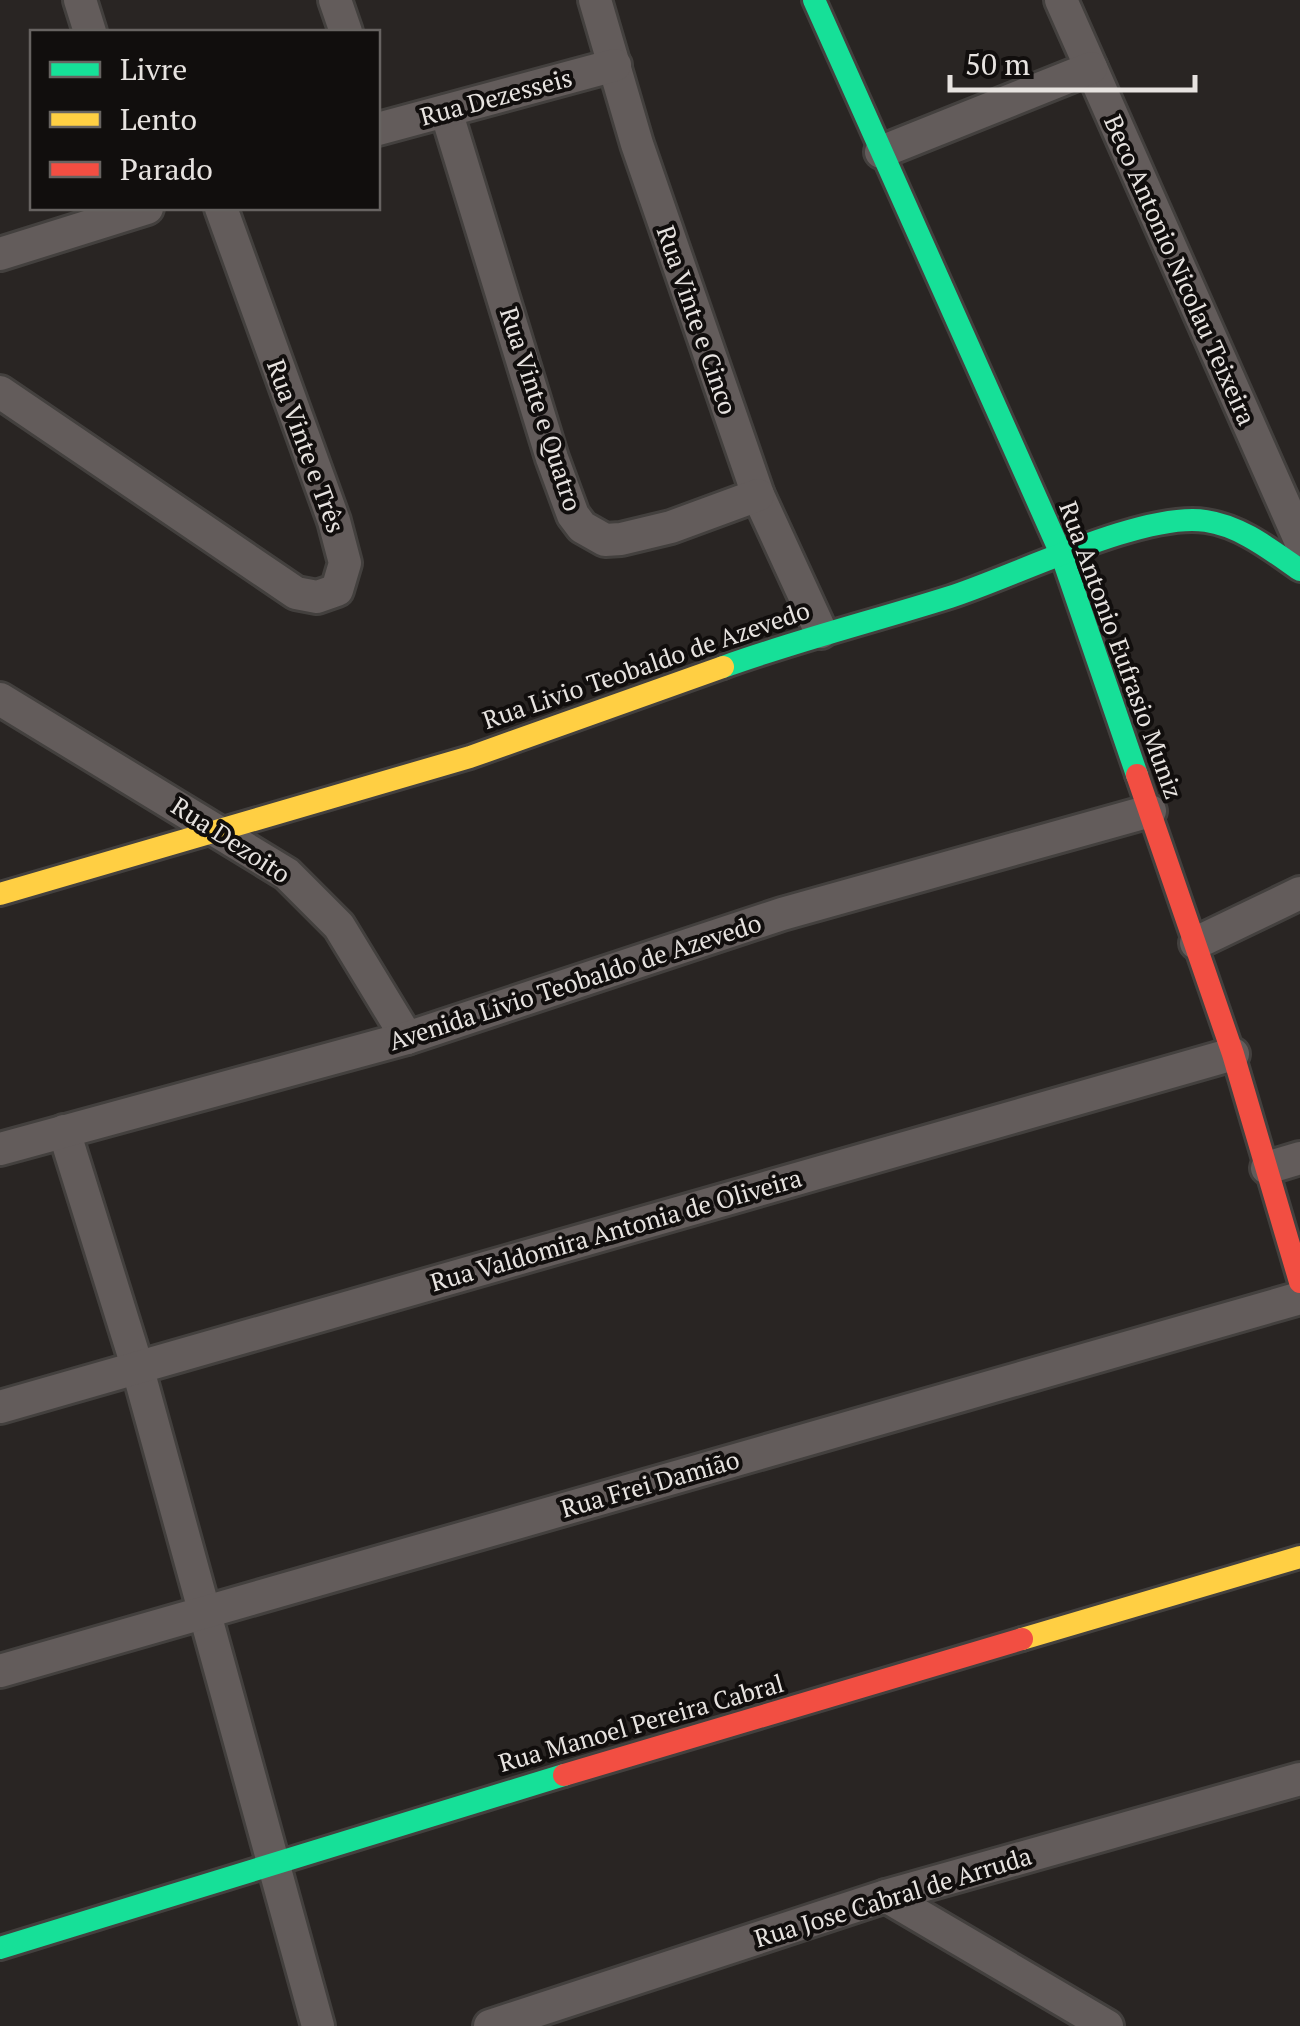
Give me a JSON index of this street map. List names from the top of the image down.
{
  "streets": {
    "street": [
      "Rua Dezesseis",
      "Beco Antonio Nicolau Teixeira",
      "Rua Vinte e Cinco",
      "Rua Vinte e Quatro",
      "Rua Vinte e Três",
      "Rua Antonio Eufrasio Muniz",
      "Rua Livio Teobaldo de Azevedo",
      "Rua Dezoito",
      "Avenida Livio Teobaldo de Azevedo",
      "Rua Valdomira Antonia de Oliveira",
      "Rua Frei Damião",
      "Rua Manoel Pereira Cabral",
      "Rua Jose Cabral de Arruda"
    ]
  },
  "crossings": [
    ["Rua Dezesseis", "Rua Vinte e Cinco"],
    ["Rua Dezesseis", "Rua Vinte e Quatro"],
    ["Rua Vinte e Cinco", "Rua Vinte e Quatro"],
    ["Rua Vinte e Cinco", "Rua Livio Teobaldo de Azevedo"],
    ["Rua Antonio Eufrasio Muniz", "Rua Livio Teobaldo de Azevedo"],
    ["Rua Antonio Eufrasio Muniz", "Avenida Livio Teobaldo de Azevedo"],
    ["Rua Antonio Eufrasio Muniz", "Rua Valdomira Antonia de Oliveira"],
    ["Rua Livio Teobaldo de Azevedo", "Rua Dezoito"],
    ["Rua Dezoito", "Avenida Livio Teobaldo de Azevedo"]
  ],
  "legend": ["Livre", "Lento", "Parado"],
  "scale_bar": "50 m"
}
